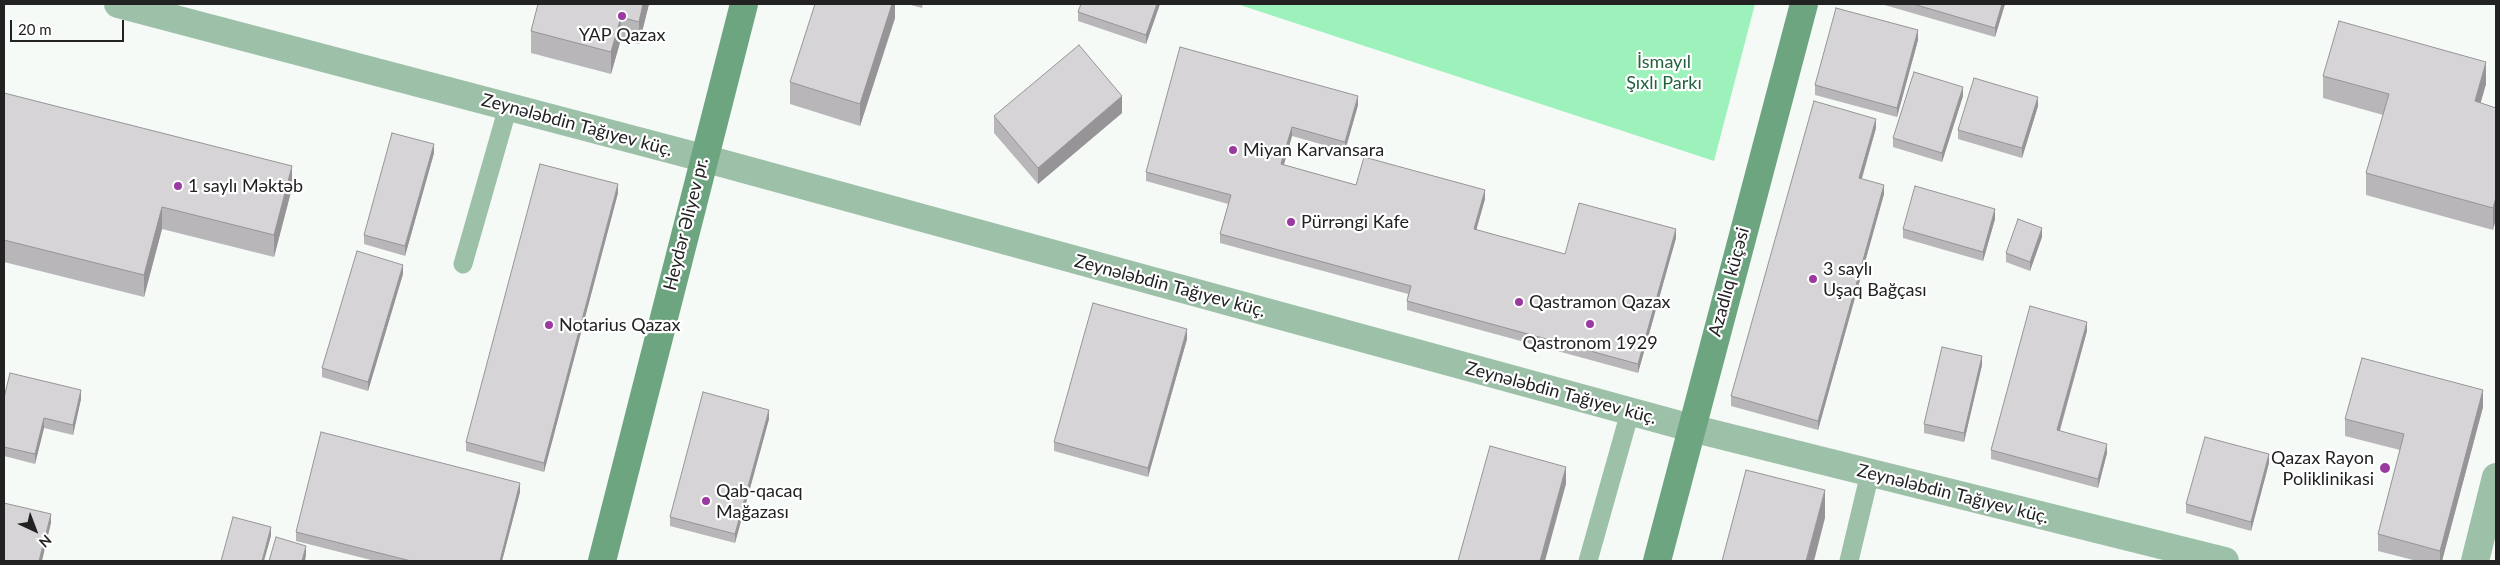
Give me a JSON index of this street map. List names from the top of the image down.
{
  "streets": {
    "main road": ["Heydər Əliyev pr.", "Azadlıq küçəsi"],
    "street": ["Zeynələbdin Tağıyev küç."]
  },
  "crossings": [
    ["Zeynələbdin Tağıyev küç.", "Heydər Əliyev pr."],
    ["Zeynələbdin Tağıyev küç.", "Azadlıq küçəsi"]
  ],
  "parks": ["İsmayıl Şıxlı Parkı"],
  "places": [
    "YAP Qazax",
    "Miyan Karvansara",
    "1 saylı Məktəb",
    "Pürrəngi Kafe",
    "3 saylı Uşaq Bağçası",
    "Qastramon Qazax",
    "Qastronom 1929",
    "Notarius Qazax",
    "Qazax Rayon Poliklinikasi",
    "Qab-qacaq Mağazası"
  ],
  "scale_bar": "20 m",
  "north": "bottom right"
}
